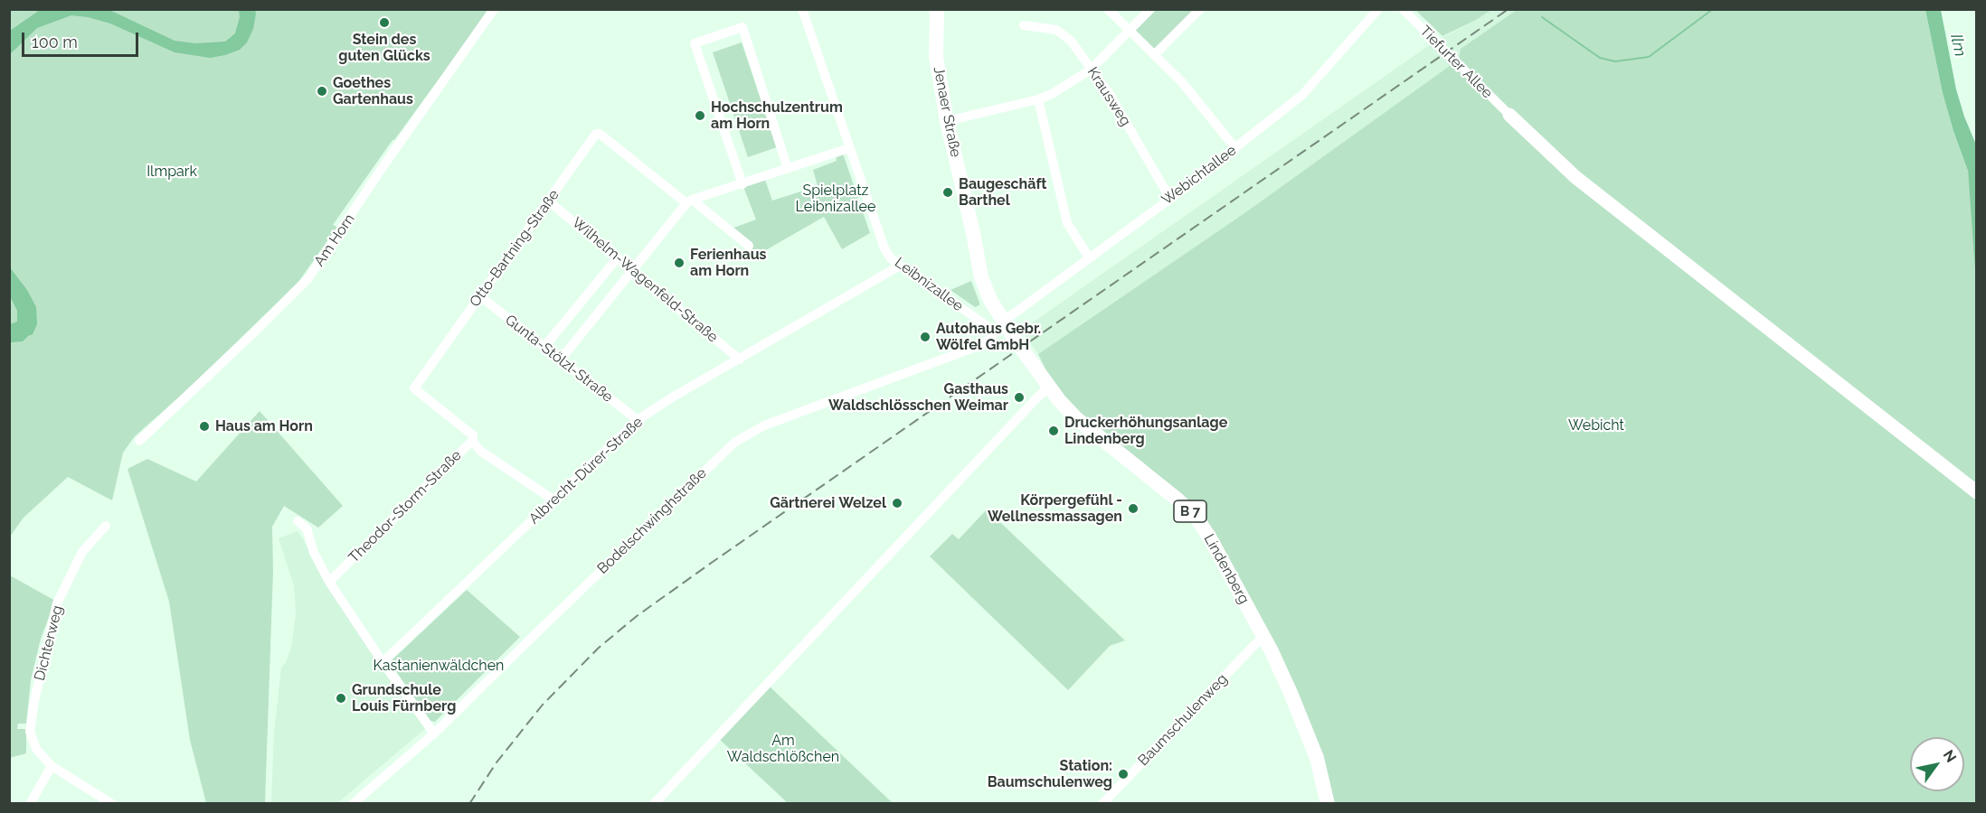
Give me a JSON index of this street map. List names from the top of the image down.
{
  "streets": {
    "main road": ["Jenaer Straße", "B 7", "Lindenberg"],
    "street": [
      "Tiefurter Allee",
      "Krausweg",
      "Webichtallee",
      "Am Horn",
      "Otto-Bartning-Straße",
      "Wilhelm-Wagenfeld-Straße",
      "Leibnizallee",
      "Gunta-Stölzl-Straße",
      "Albrecht-Dürer-Straße",
      "Theodor-Storm-Straße",
      "Bodelschwinghstraße",
      "Dichterweg",
      "Baumschulenweg"
    ]
  },
  "crossings": [
    ["Krausweg", "Webichtallee"],
    ["Jenaer Straße", "Webichtallee"],
    ["Jenaer Straße", "Leibnizallee"],
    ["Jenaer Straße", "Bodelschwinghstraße"],
    ["Jenaer Straße", "Lindenberg"],
    ["Webichtallee", "Leibnizallee"],
    ["Webichtallee", "Bodelschwinghstraße"],
    ["Otto-Bartning-Straße", "Wilhelm-Wagenfeld-Straße"],
    ["Otto-Bartning-Straße", "Gunta-Stölzl-Straße"],
    ["Otto-Bartning-Straße", "Theodor-Storm-Straße"],
    ["Wilhelm-Wagenfeld-Straße", "Albrecht-Dürer-Straße"],
    ["Leibnizallee", "Albrecht-Dürer-Straße"],
    ["Leibnizallee", "Bodelschwinghstraße"],
    ["Gunta-Stölzl-Straße", "Albrecht-Dürer-Straße"],
    ["Albrecht-Dürer-Straße", "Theodor-Storm-Straße"],
    ["Lindenberg", "Baumschulenweg"]
  ],
  "water": ["Ilm"],
  "parks": [
    "Ilmpark",
    "Spielplatz Leibnizallee",
    "Webicht",
    "Kastanienwäldchen",
    "Am Waldschlößchen"
  ],
  "places": [
    "Stein des guten Glücks",
    "Goethes Gartenhaus",
    "Hochschulzentrum am Horn",
    "Baugeschäft Barthel",
    "Ferienhaus am Horn",
    "Autohaus Gebr. Wölfel GmbH",
    "Gasthaus Waldschlösschen Weimar",
    "Haus am Horn",
    "Druckerhöhungsanlage Lindenberg",
    "Gärtnerei Welzel",
    "Körpergefühl - Wellnessmassagen",
    "Grundschule Louis Fürnberg",
    "Station: Baumschulenweg"
  ],
  "scale_bar": "100 m",
  "north": "top right"
}
